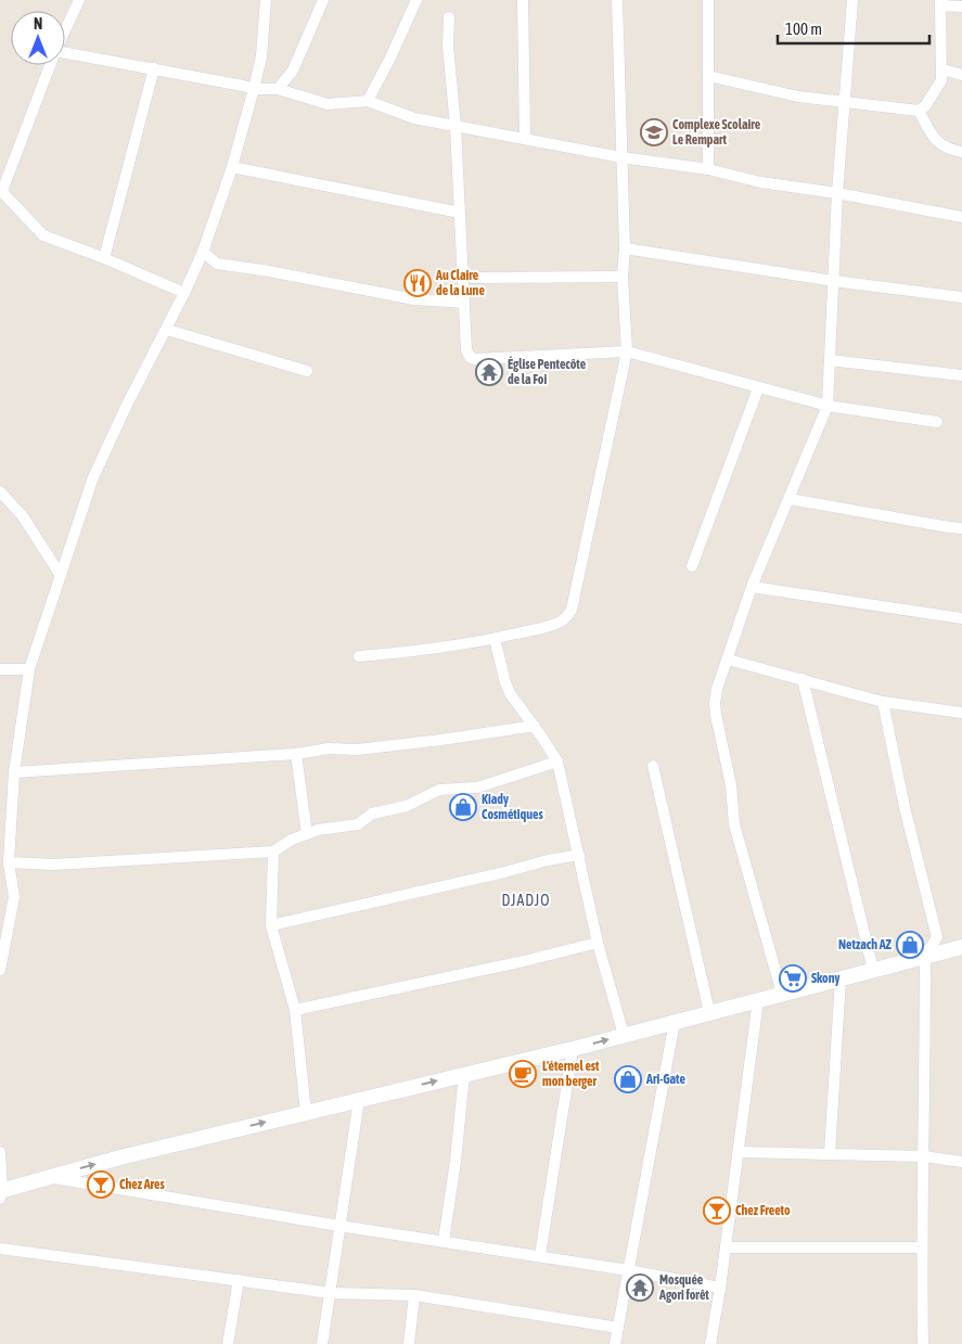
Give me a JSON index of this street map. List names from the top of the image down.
{
  "districts": ["DJADJO"],
  "places": {
    "school or university": ["Complexe Scolaire Le Rempart"],
    "restaurant": ["Au Claire de la Lune"],
    "temple": ["Église Pentecôte de la Foi", "Mosquée Agori forêt"],
    "shop": ["Kiady Cosmétiques", "Netzach AZ", "Ari-Gate"],
    "supermarket": ["Skony"],
    "cafe": ["L'éternel est mon berger"],
    "bar": ["Chez Ares", "Chez Freeto"]
  },
  "scale_bar": "100 m",
  "north": "top"
}
